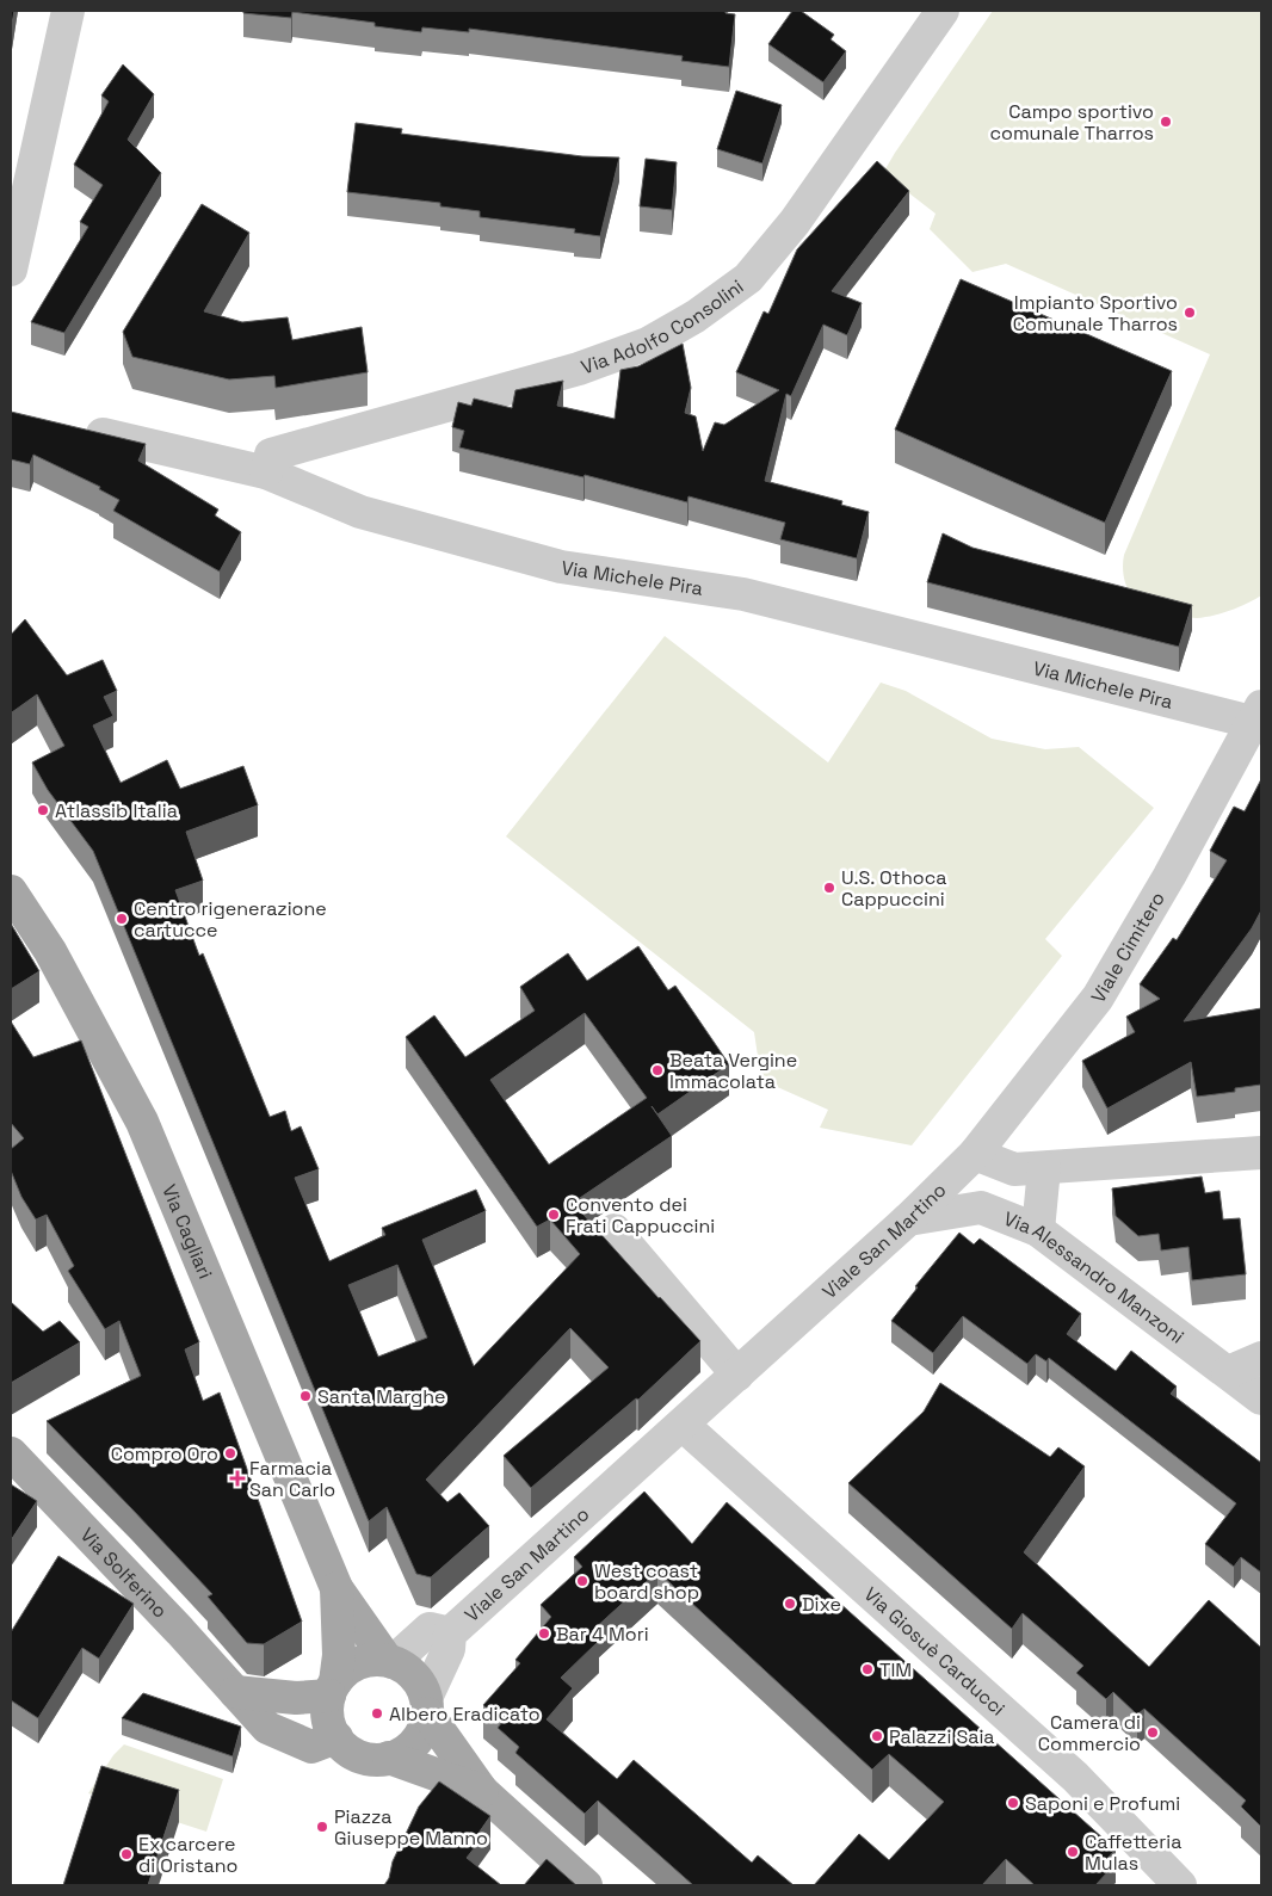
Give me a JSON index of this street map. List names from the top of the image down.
{
  "streets": {
    "main road": ["Via Cagliari", "Via Solferino"],
    "street": [
      "Via Adolfo Consolini",
      "Via Michele Pira",
      "Viale Cimitero",
      "Viale San Martino",
      "Via Alessandro Manzoni",
      "Via Giosuè Carducci"
    ]
  },
  "crossings": [
    ["Via Adolfo Consolini", "Via Michele Pira"],
    ["Via Michele Pira", "Viale Cimitero"],
    ["Viale Cimitero", "Viale San Martino"],
    ["Via Cagliari", "Viale San Martino"],
    ["Via Cagliari", "Via Solferino"],
    ["Viale San Martino", "Via Alessandro Manzoni"],
    ["Viale San Martino", "Via Solferino"],
    ["Viale San Martino", "Via Giosuè Carducci"]
  ],
  "places": {
    "other": [
      "Campo sportivo comunale Tharros",
      "Impianto Sportivo Comunale Tharros",
      "Atlassib Italia",
      "U.S. Othoca Cappuccini",
      "Centro rigenerazione cartucce",
      "Beata Vergine Immacolata",
      "Convento dei Frati Cappuccini",
      "Santa Marghe",
      "Compro Oro",
      "West coast board shop",
      "Dixe",
      "Bar 4 Mori",
      "TIM",
      "Albero Eradicato",
      "Camera di Commercio",
      "Palazzi Saia",
      "Saponi e Profumi",
      "Piazza Giuseppe Manno",
      "Caffetteria Mulas",
      "Ex carcere di Oristano"
    ],
    "health": ["Farmacia San Carlo"]
  }
}
